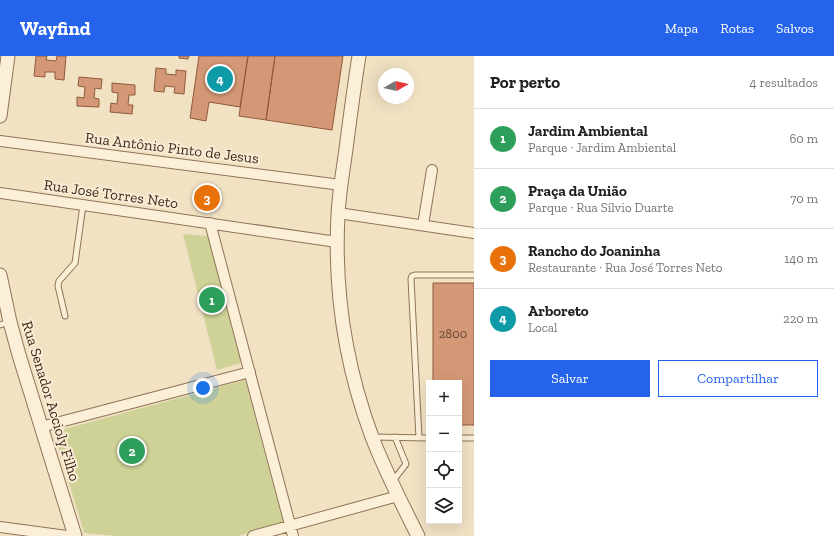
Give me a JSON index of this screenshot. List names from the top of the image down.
{
  "streets": {
    "street": ["Rua Antônio Pinto de Jesus", "Rua José Torres Neto", "Rua Senador Accioly Filho"]
  },
  "house_numbers": ["2800"],
  "north": "right",
  "page": {
    "header": "Wayfind",
    "nav": ["Mapa", "Rotas", "Salvos"],
    "heading": ["Por perto", "4 resultados"],
    "pins": [
      "4",
      "3",
      "1",
      "2"
    ],
    "list": [
      {
        "mark": "1",
        "name": "Jardim Ambiental",
        "note": "Parque · Jardim Ambiental",
        "value": "60 m"
      },
      {
        "mark": "2",
        "name": "Praça da União",
        "note": "Parque · Rua Sílvio Duarte",
        "value": "70 m"
      },
      {
        "mark": "3",
        "name": "Rancho do Joaninha",
        "note": "Restaurante · Rua José Torres Neto",
        "value": "140 m"
      },
      {
        "mark": "4",
        "name": "Arboreto",
        "note": "Local",
        "value": "220 m"
      }
    ],
    "buttons": ["Salvar", "Compartilhar"],
    "map_buttons": ["+", "−"]
  }
}
